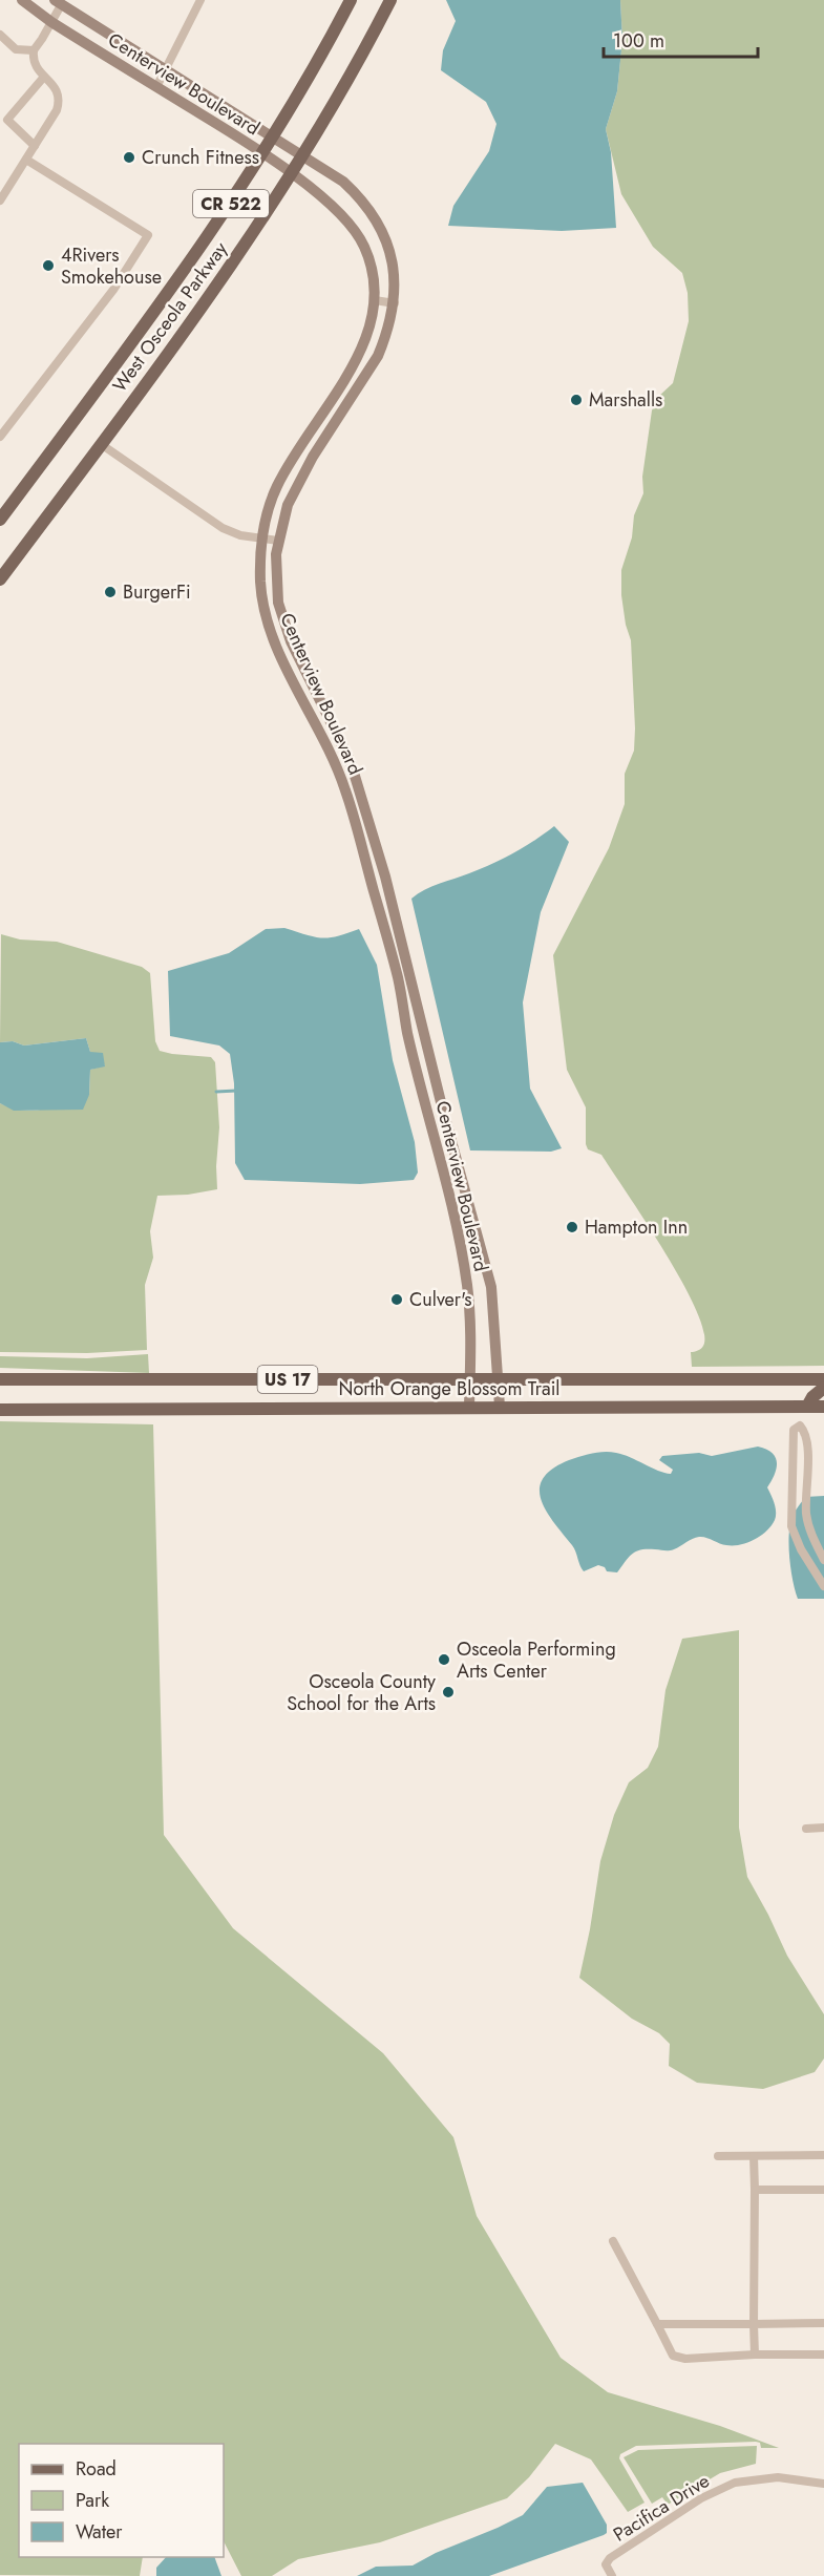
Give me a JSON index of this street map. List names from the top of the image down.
{
  "streets": {
    "main road": [
      "CR 522",
      "West Osceola Parkway",
      "US 17",
      "North Orange Blossom Trail"
    ],
    "street": ["Centerview Boulevard", "Pacifica Drive"]
  },
  "crossings": [
    ["Centerview Boulevard", "West Osceola Parkway"],
    ["Centerview Boulevard", "North Orange Blossom Trail"]
  ],
  "places": [
    "Crunch Fitness",
    "4Rivers Smokehouse",
    "Marshalls",
    "BurgerFi",
    "Hampton Inn",
    "Culver's",
    "Osceola Performing Arts Center",
    "Osceola County School for the Arts"
  ],
  "legend": ["Road", "Park", "Water"],
  "scale_bar": "100 m"
}
